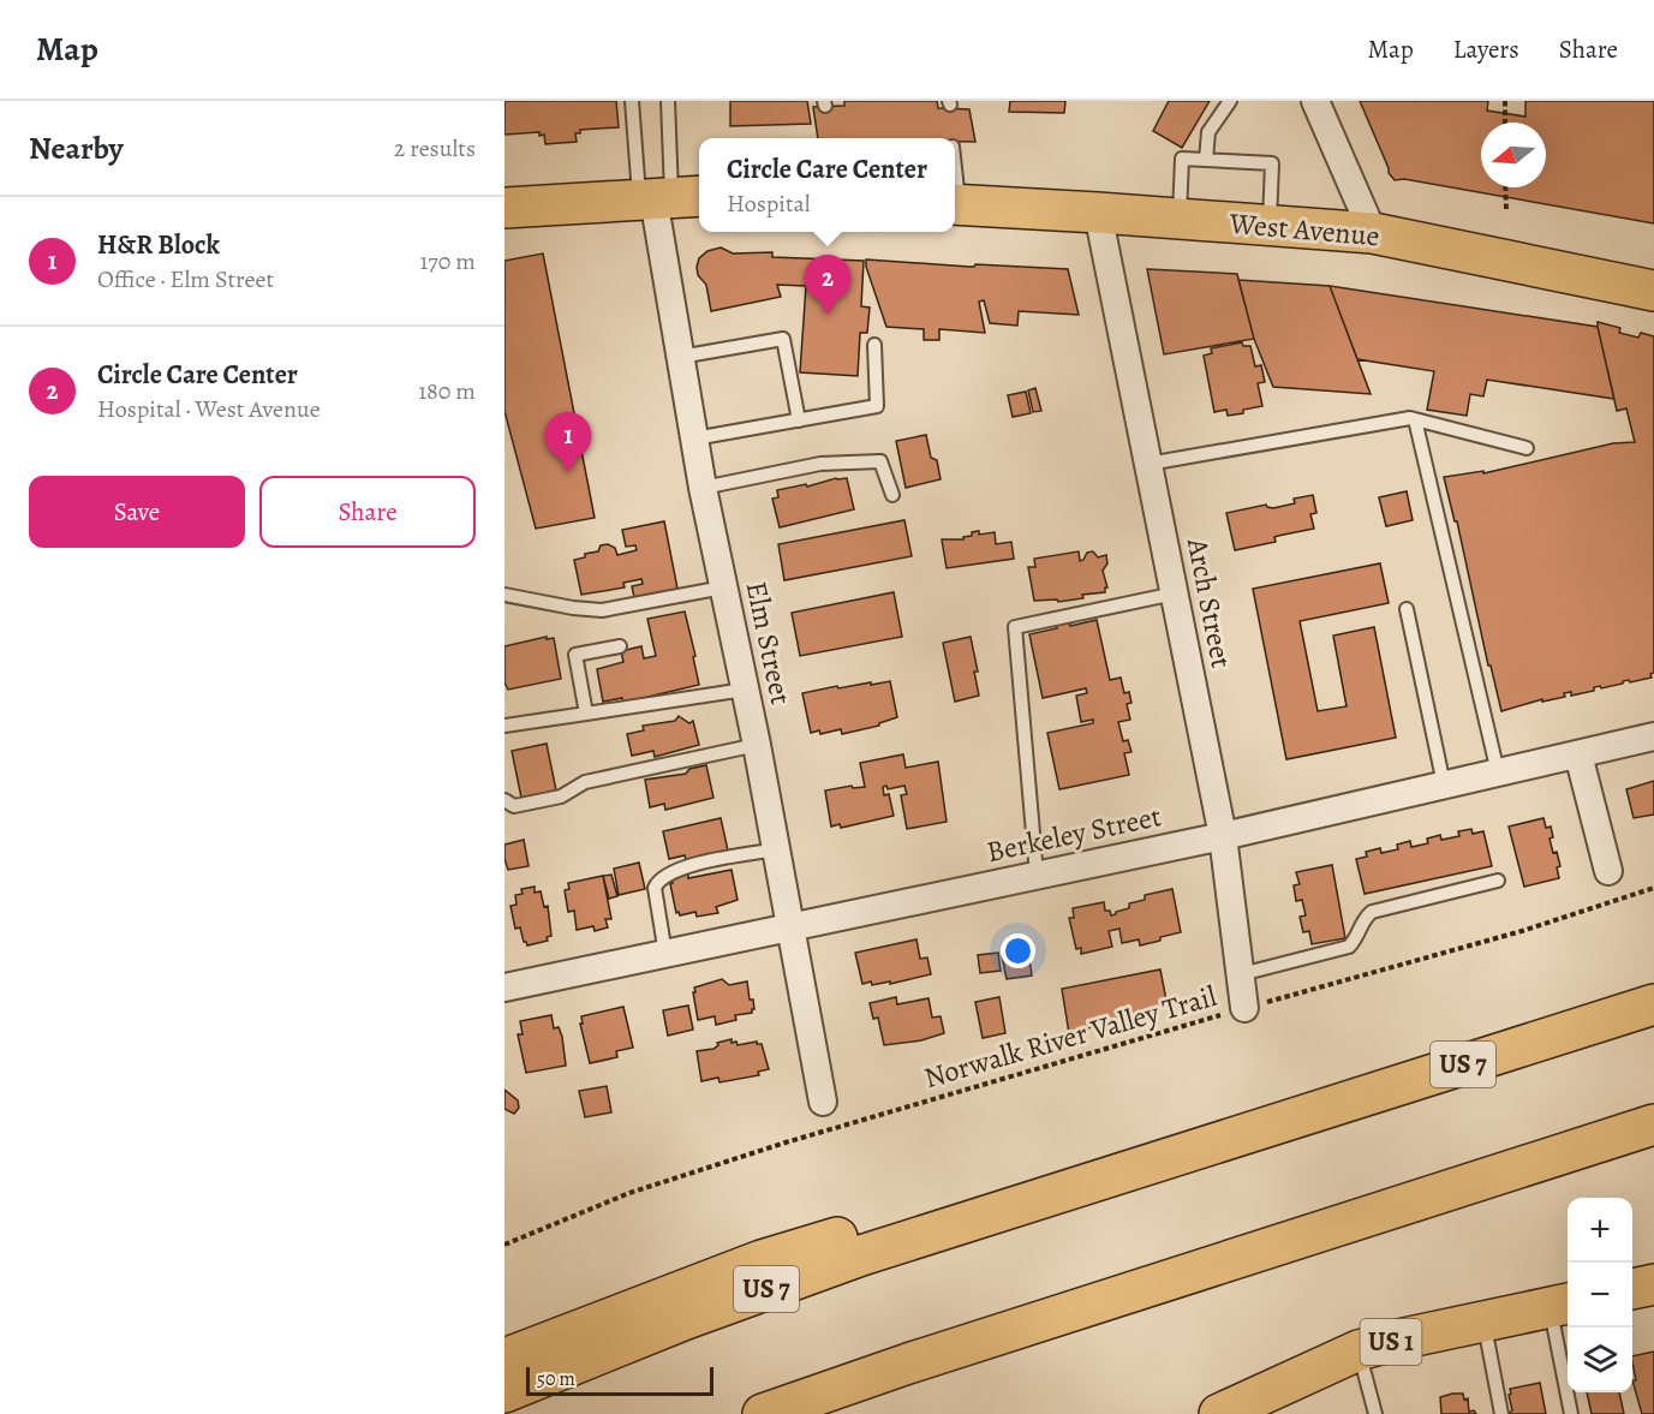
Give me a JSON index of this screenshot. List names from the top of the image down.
{
  "streets": {
    "main road": ["West Avenue", "US 7", "US 1"],
    "street": ["Arch Street", "Elm Street", "Berkeley Street"],
    "path": ["Norwalk River Valley Trail"]
  },
  "crossings": [
    ["West Avenue", "Arch Street"],
    ["Arch Street", "Berkeley Street"],
    ["Arch Street", "Norwalk River Valley Trail"],
    ["Elm Street", "Berkeley Street"]
  ],
  "scale_bar": "50 m",
  "north": "left",
  "page": {
    "header": "Map",
    "nav": ["Map", "Layers", "Share"],
    "heading": ["Nearby", "2 results"],
    "popup": ["Circle Care Center", "Hospital"],
    "list": [
      {
        "mark": "1",
        "name": "H&R Block",
        "note": "Office · Elm Street",
        "value": "170 m"
      },
      {
        "mark": "2",
        "name": "Circle Care Center",
        "note": "Hospital · West Avenue",
        "value": "180 m"
      }
    ],
    "pins": ["2", "1"],
    "buttons": ["Save", "Share"],
    "map_buttons": ["+", "−"],
    "scale": "50 m"
  }
}
